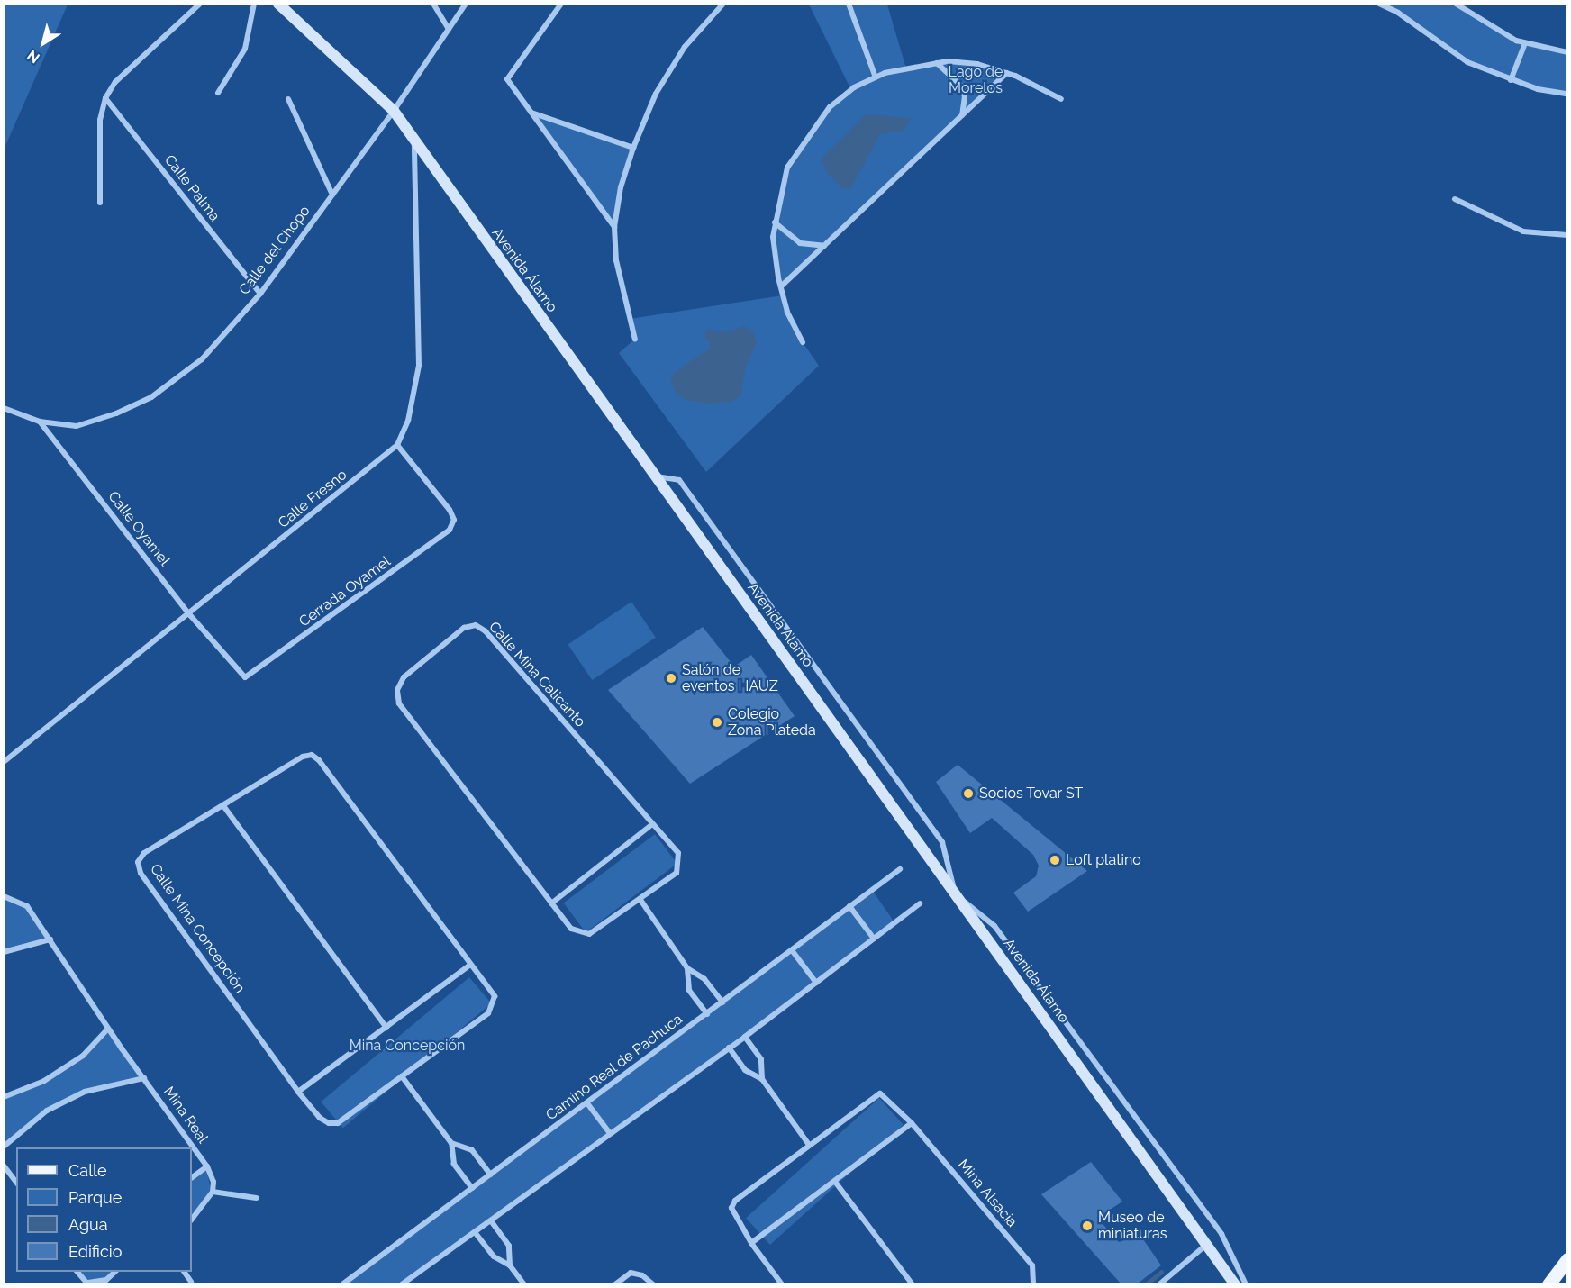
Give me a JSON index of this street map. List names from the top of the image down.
{
  "streets": {
    "street": [
      "Calle Palma",
      "Calle del Chopo",
      "Avenida Álamo",
      "Calle Fresno",
      "Calle Oyamel",
      "Cerrada Oyamel",
      "Calle Mina Calicanto",
      "Calle Mina Concepción",
      "Camino Real de Pachuca",
      "Mina Real",
      "Mina Alsacia"
    ]
  },
  "crossings": [
    ["Calle Palma", "Calle del Chopo"],
    ["Calle del Chopo", "Avenida Álamo"],
    ["Calle del Chopo", "Calle Oyamel"],
    ["Avenida Álamo", "Calle Fresno"],
    ["Calle Fresno", "Calle Oyamel"],
    ["Calle Fresno", "Cerrada Oyamel"],
    ["Calle Oyamel", "Cerrada Oyamel"]
  ],
  "parks": ["Lago de Morelos", "Mina Concepción"],
  "places": [
    "Salón de eventos HAUZ",
    "Colegio Zona Plateda",
    "Socios Tovar ST",
    "Loft platino",
    "Museo de miniaturas"
  ],
  "legend": [
    "Calle",
    "Parque",
    "Agua",
    "Edificio"
  ],
  "north": "bottom left"
}
